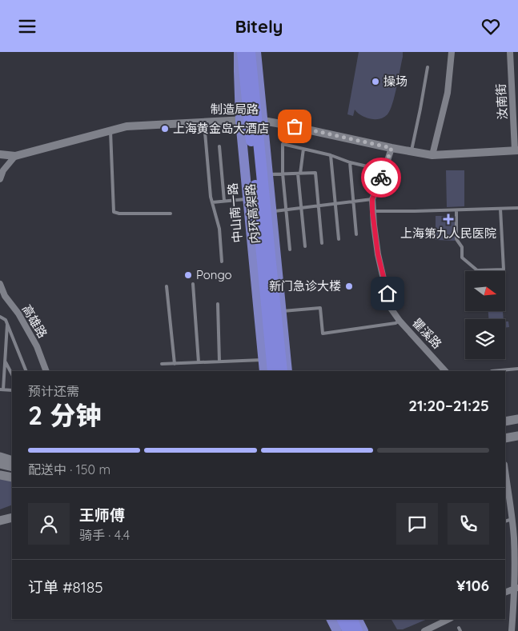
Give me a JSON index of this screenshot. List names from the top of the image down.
{
  "streets": {
    "highway": ["内环高架路"],
    "main road": ["中山南一路"],
    "street": [
      "汝南街",
      "制造局路",
      "高雄路",
      "瞿溪路"
    ]
  },
  "crossings": [
    ["汝南街", "制造局路"],
    ["制造局路", "中山南一路"],
    ["制造局路", "瞿溪路"]
  ],
  "places": {
    "other": [
      "操场",
      "上海黄金岛大酒店",
      "Pongo",
      "新门急诊大楼"
    ],
    "health": ["上海第九人民医院"]
  },
  "north": "right",
  "page": {
    "header": "Bitely",
    "heading": ["2 分钟", "预计还需", "21:20–21:25"],
    "panel": [
      "王师傅",
      "骑手 · 4.4",
      "订单 #8185",
      "¥106"
    ],
    "bar": "配送中 · 150 m"
  }
}
